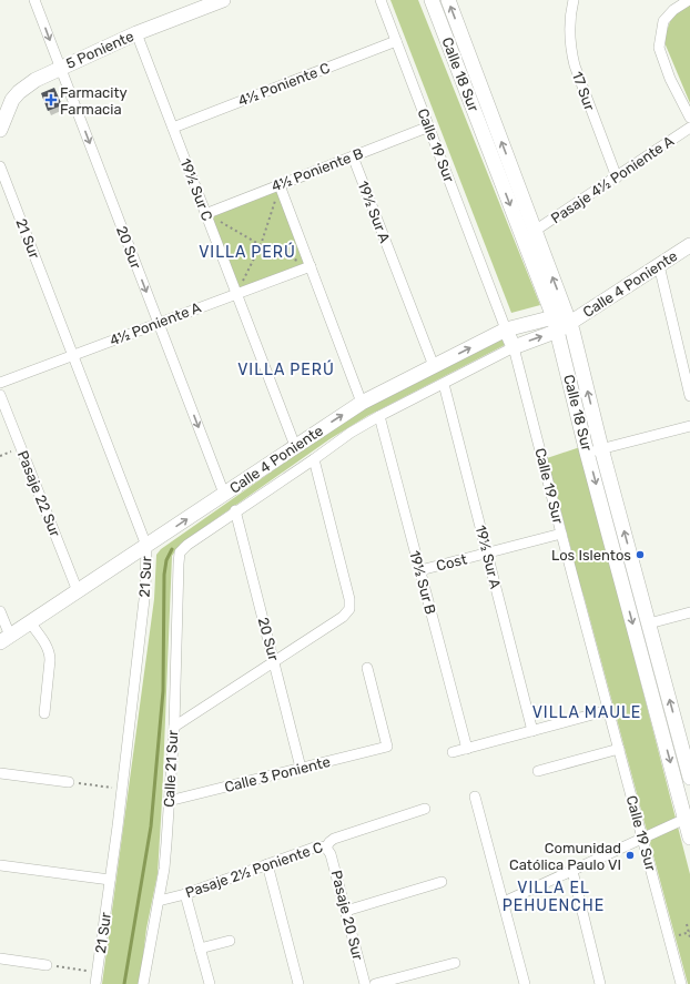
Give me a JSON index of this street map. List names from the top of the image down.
{
  "streets": {
    "main road": [
      "5 Poniente",
      "Calle 18 Sur",
      "Calle 19 Sur",
      "Calle 4 Poniente"
    ],
    "street": [
      "4½ Poniente C",
      "17 Sur",
      "4½ Poniente B",
      "Pasaje 4½ Poniente A",
      "19½ Sur C",
      "19½ Sur A",
      "21 Sur",
      "20 Sur",
      "4½ Poniente A",
      "Pasaje 22 Sur",
      "Cost",
      "19½ Sur B",
      "Calle 21 Sur",
      "Calle 3 Poniente",
      "Pasaje 2½ Poniente C",
      "Pasaje 20 Sur"
    ]
  },
  "crossings": [
    ["5 Poniente", "19½ Sur C"],
    ["5 Poniente", "20 Sur"],
    ["Calle 18 Sur", "Pasaje 4½ Poniente A"],
    ["Calle 18 Sur", "Calle 4 Poniente"],
    ["4½ Poniente C", "Calle 19 Sur"],
    ["4½ Poniente C", "19½ Sur C"],
    ["17 Sur", "Pasaje 4½ Poniente A"],
    ["Calle 19 Sur", "4½ Poniente B"],
    ["Calle 19 Sur", "Calle 4 Poniente"],
    ["Calle 19 Sur", "Cost"],
    ["4½ Poniente B", "19½ Sur C"],
    ["4½ Poniente B", "19½ Sur A"],
    ["19½ Sur C", "Calle 4 Poniente"],
    ["19½ Sur C", "4½ Poniente A"],
    ["19½ Sur A", "Calle 4 Poniente"],
    ["19½ Sur A", "Cost"],
    ["21 Sur", "Calle 4 Poniente"],
    ["21 Sur", "4½ Poniente A"],
    ["20 Sur", "Calle 4 Poniente"],
    ["20 Sur", "4½ Poniente A"],
    ["20 Sur", "Calle 3 Poniente"],
    ["Calle 4 Poniente", "Pasaje 22 Sur"],
    ["Calle 4 Poniente", "19½ Sur B"],
    ["Calle 4 Poniente", "Calle 21 Sur"],
    ["Cost", "19½ Sur B"],
    ["Calle 21 Sur", "Calle 3 Poniente"],
    ["Calle 21 Sur", "Pasaje 2½ Poniente C"],
    ["Pasaje 2½ Poniente C", "Pasaje 20 Sur"]
  ],
  "one_way": ["20 Sur"],
  "districts": [
    "VILLA PERÚ",
    "VILLA PERÚ",
    "VILLA MAULE",
    "VILLA EL PEHUENCHE"
  ],
  "places": {
    "health": ["Farmacity Farmacia"],
    "other": ["Los Islentos", "Comunidad Católica Paulo VI"]
  }
}
